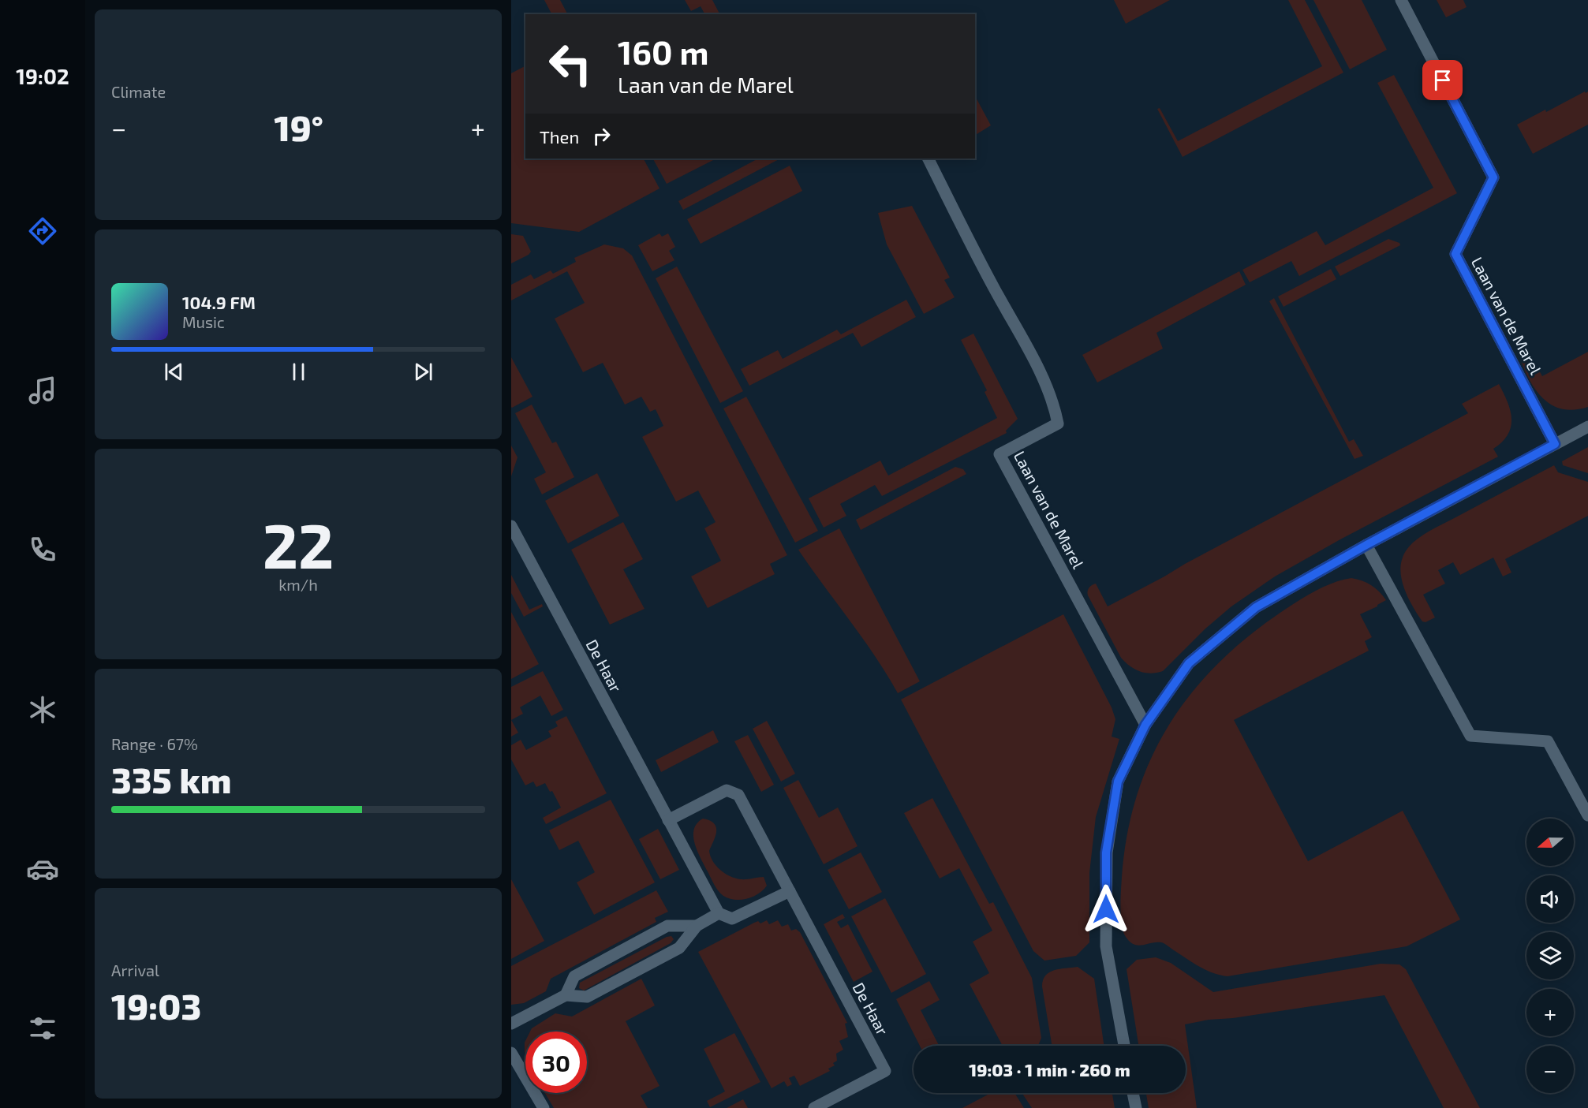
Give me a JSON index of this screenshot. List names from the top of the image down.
{
  "streets": {
    "street": ["Laan van de Marel", "De Haar"]
  },
  "north": "left",
  "page": {
    "tabs": "19:02",
    "tile": [
      "Climate",
      ["22", "km/h"],
      ["Range · 67%", "335 km"],
      ["Arrival", "19:03"]
    ],
    "turn": ["160 m", "Laan van de Marel"],
    "heat": ["−", "19°", "+"],
    "then": "Then",
    "song": ["104.9 FM", "Music"],
    "map_buttons": ["+", "−"],
    "limit": "30",
    "trip": "19:03 · 1 min · 260 m"
  }
}
